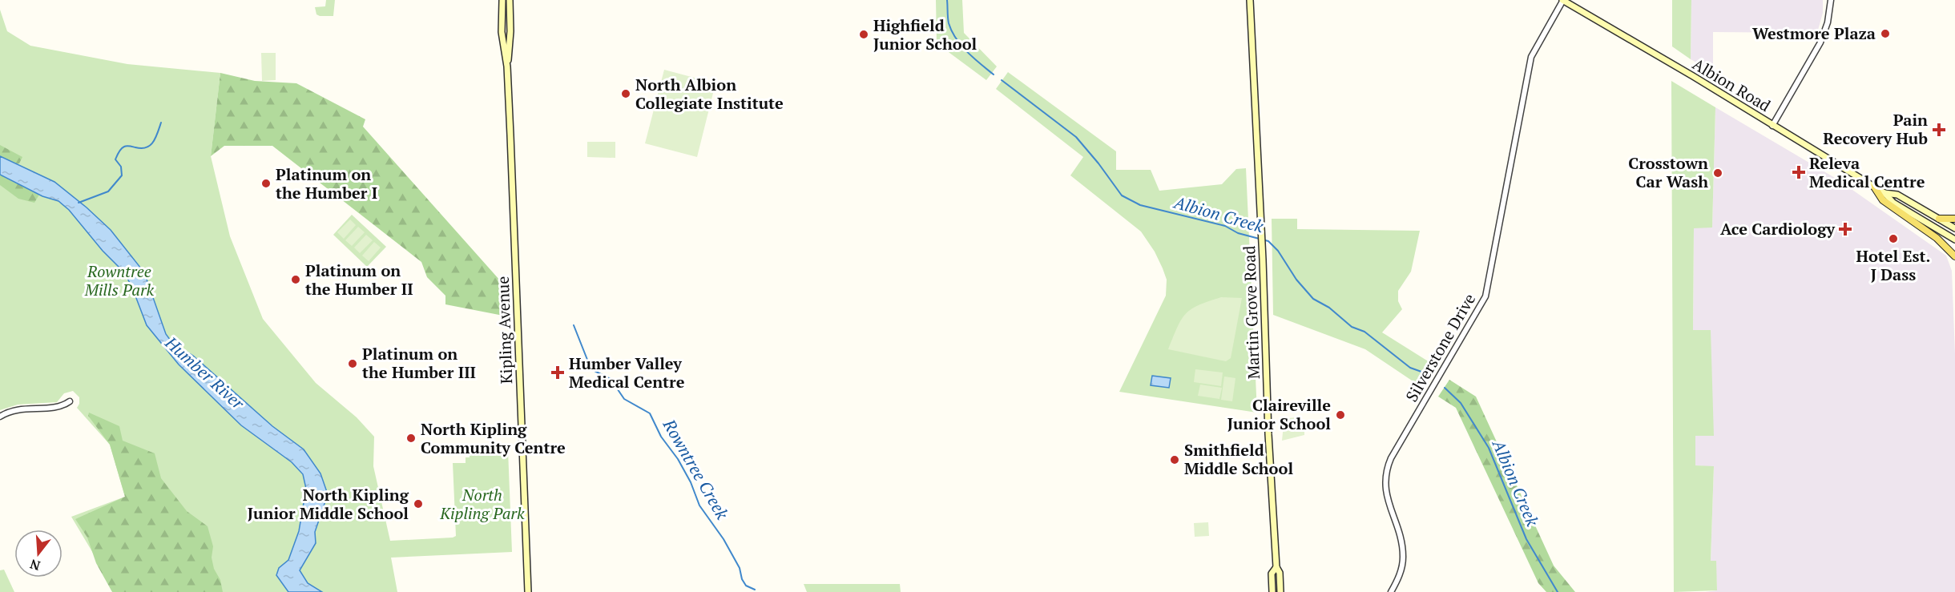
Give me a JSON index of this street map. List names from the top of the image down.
{
  "streets": {
    "main road": ["Albion Road", "Martin Grove Road", "Kipling Avenue"],
    "street": ["Silverstone Drive"]
  },
  "crossings": [
    ["Albion Road", "Silverstone Drive"]
  ],
  "water": ["Albion Creek", "Humber River", "Rowntree Creek"],
  "parks": ["Rowntree Mills Park", "North Kipling Park"],
  "places": {
    "other": [
      "Westmore Plaza",
      "Highfield Junior School",
      "North Albion Collegiate Institute",
      "Crosstown Car Wash",
      "Platinum on the Humber I",
      "Hotel Est. J Dass",
      "Platinum on the Humber II",
      "Platinum on the Humber III",
      "Claireville Junior School",
      "North Kipling Community Centre",
      "Smithfield Middle School",
      "North Kipling Junior Middle School"
    ],
    "health": [
      "Pain Recovery Hub",
      "Releva Medical Centre",
      "Ace Cardiology",
      "Humber Valley Medical Centre"
    ]
  },
  "north": "bottom"
}
